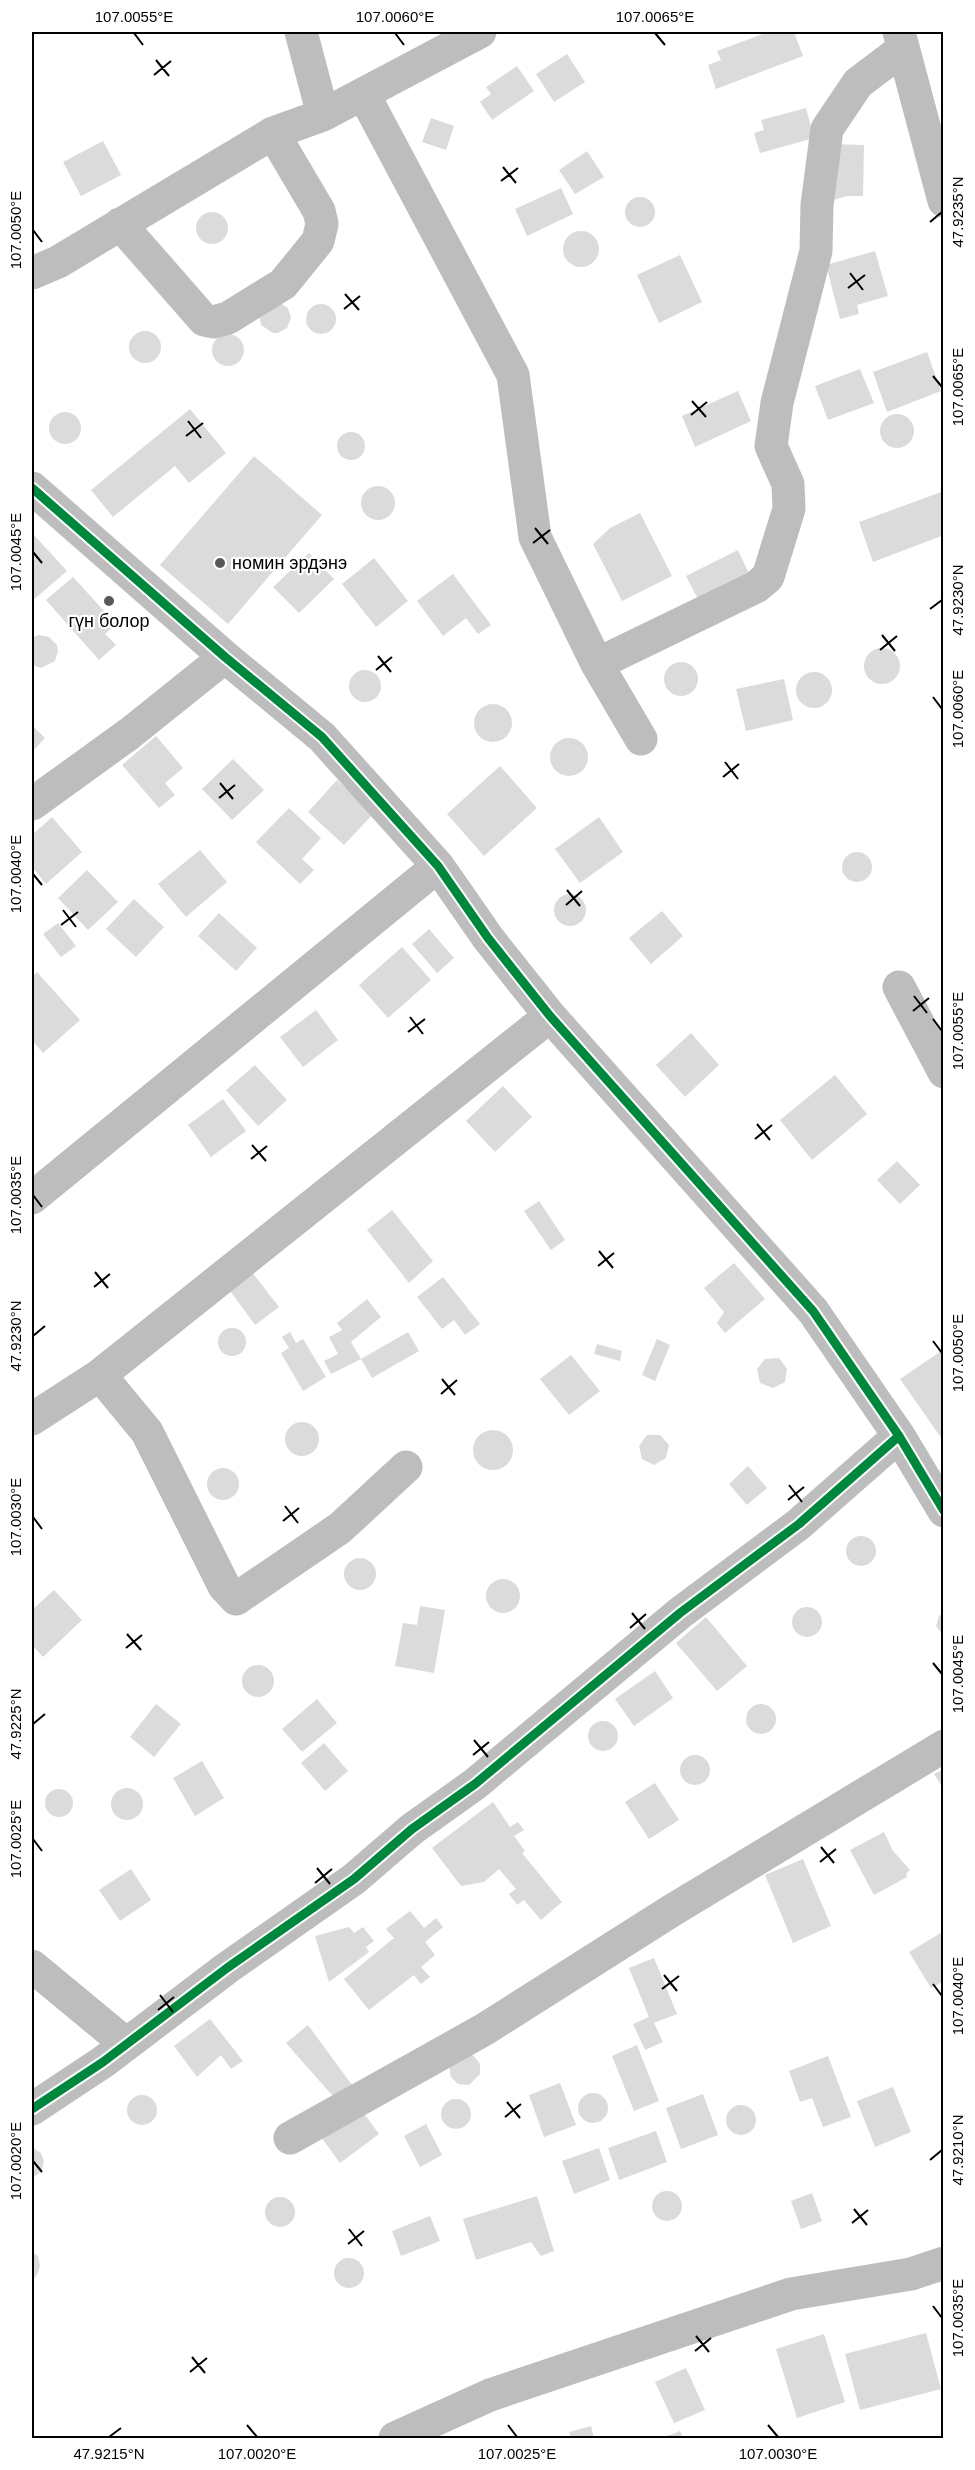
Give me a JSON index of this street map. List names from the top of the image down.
{
  "places": ["номин эрдэнэ", "гүн болор"],
  "coordinates": [
    "107.0055°E",
    "107.0060°E",
    "107.0065°E",
    "47.9235°N",
    "107.0050°E",
    "107.0045°E",
    "47.9230°N",
    "107.0040°E",
    "107.0035°E",
    "107.0030°E",
    "47.9225°N",
    "107.0025°E",
    "47.9210°N",
    "107.0020°E",
    "47.9215°N"
  ]
}
